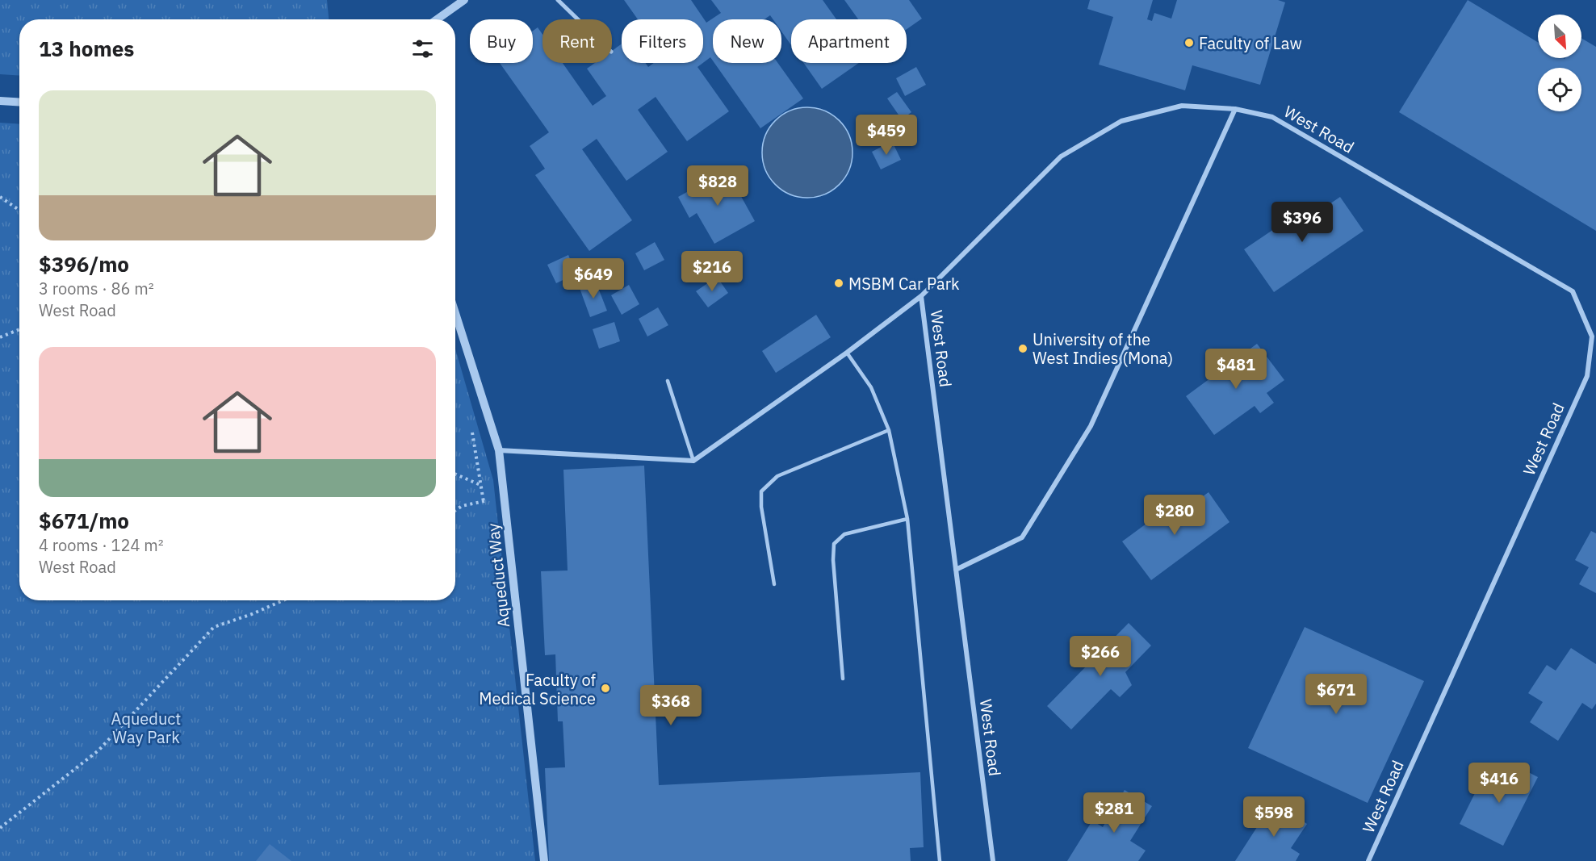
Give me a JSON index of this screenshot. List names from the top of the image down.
{
  "streets": {
    "street": ["West Road", "Aqueduct Way"]
  },
  "parks": ["Aqueduct Way Park"],
  "places": [
    "Faculty of Law",
    "MSBM Car Park",
    "University of the West Indies (Mona)",
    "Faculty of Medical Science"
  ],
  "north": "bottom right",
  "page": {
    "chip": [
      "Buy",
      "Rent",
      "Filters",
      "New",
      "Apartment"
    ],
    "heading": "13 homes",
    "list": [
      {
        "name": "$396/mo",
        "note": "3 rooms · 86 m² · West Road"
      },
      {
        "name": "$671/mo",
        "note": "4 rooms · 124 m² · West Road"
      }
    ],
    "price": [
      "$459",
      "$828",
      "$396",
      "$216",
      "$649",
      "$481",
      "$280",
      "$266",
      "$671",
      "$368",
      "$416",
      "$281",
      "$598"
    ]
  }
}
